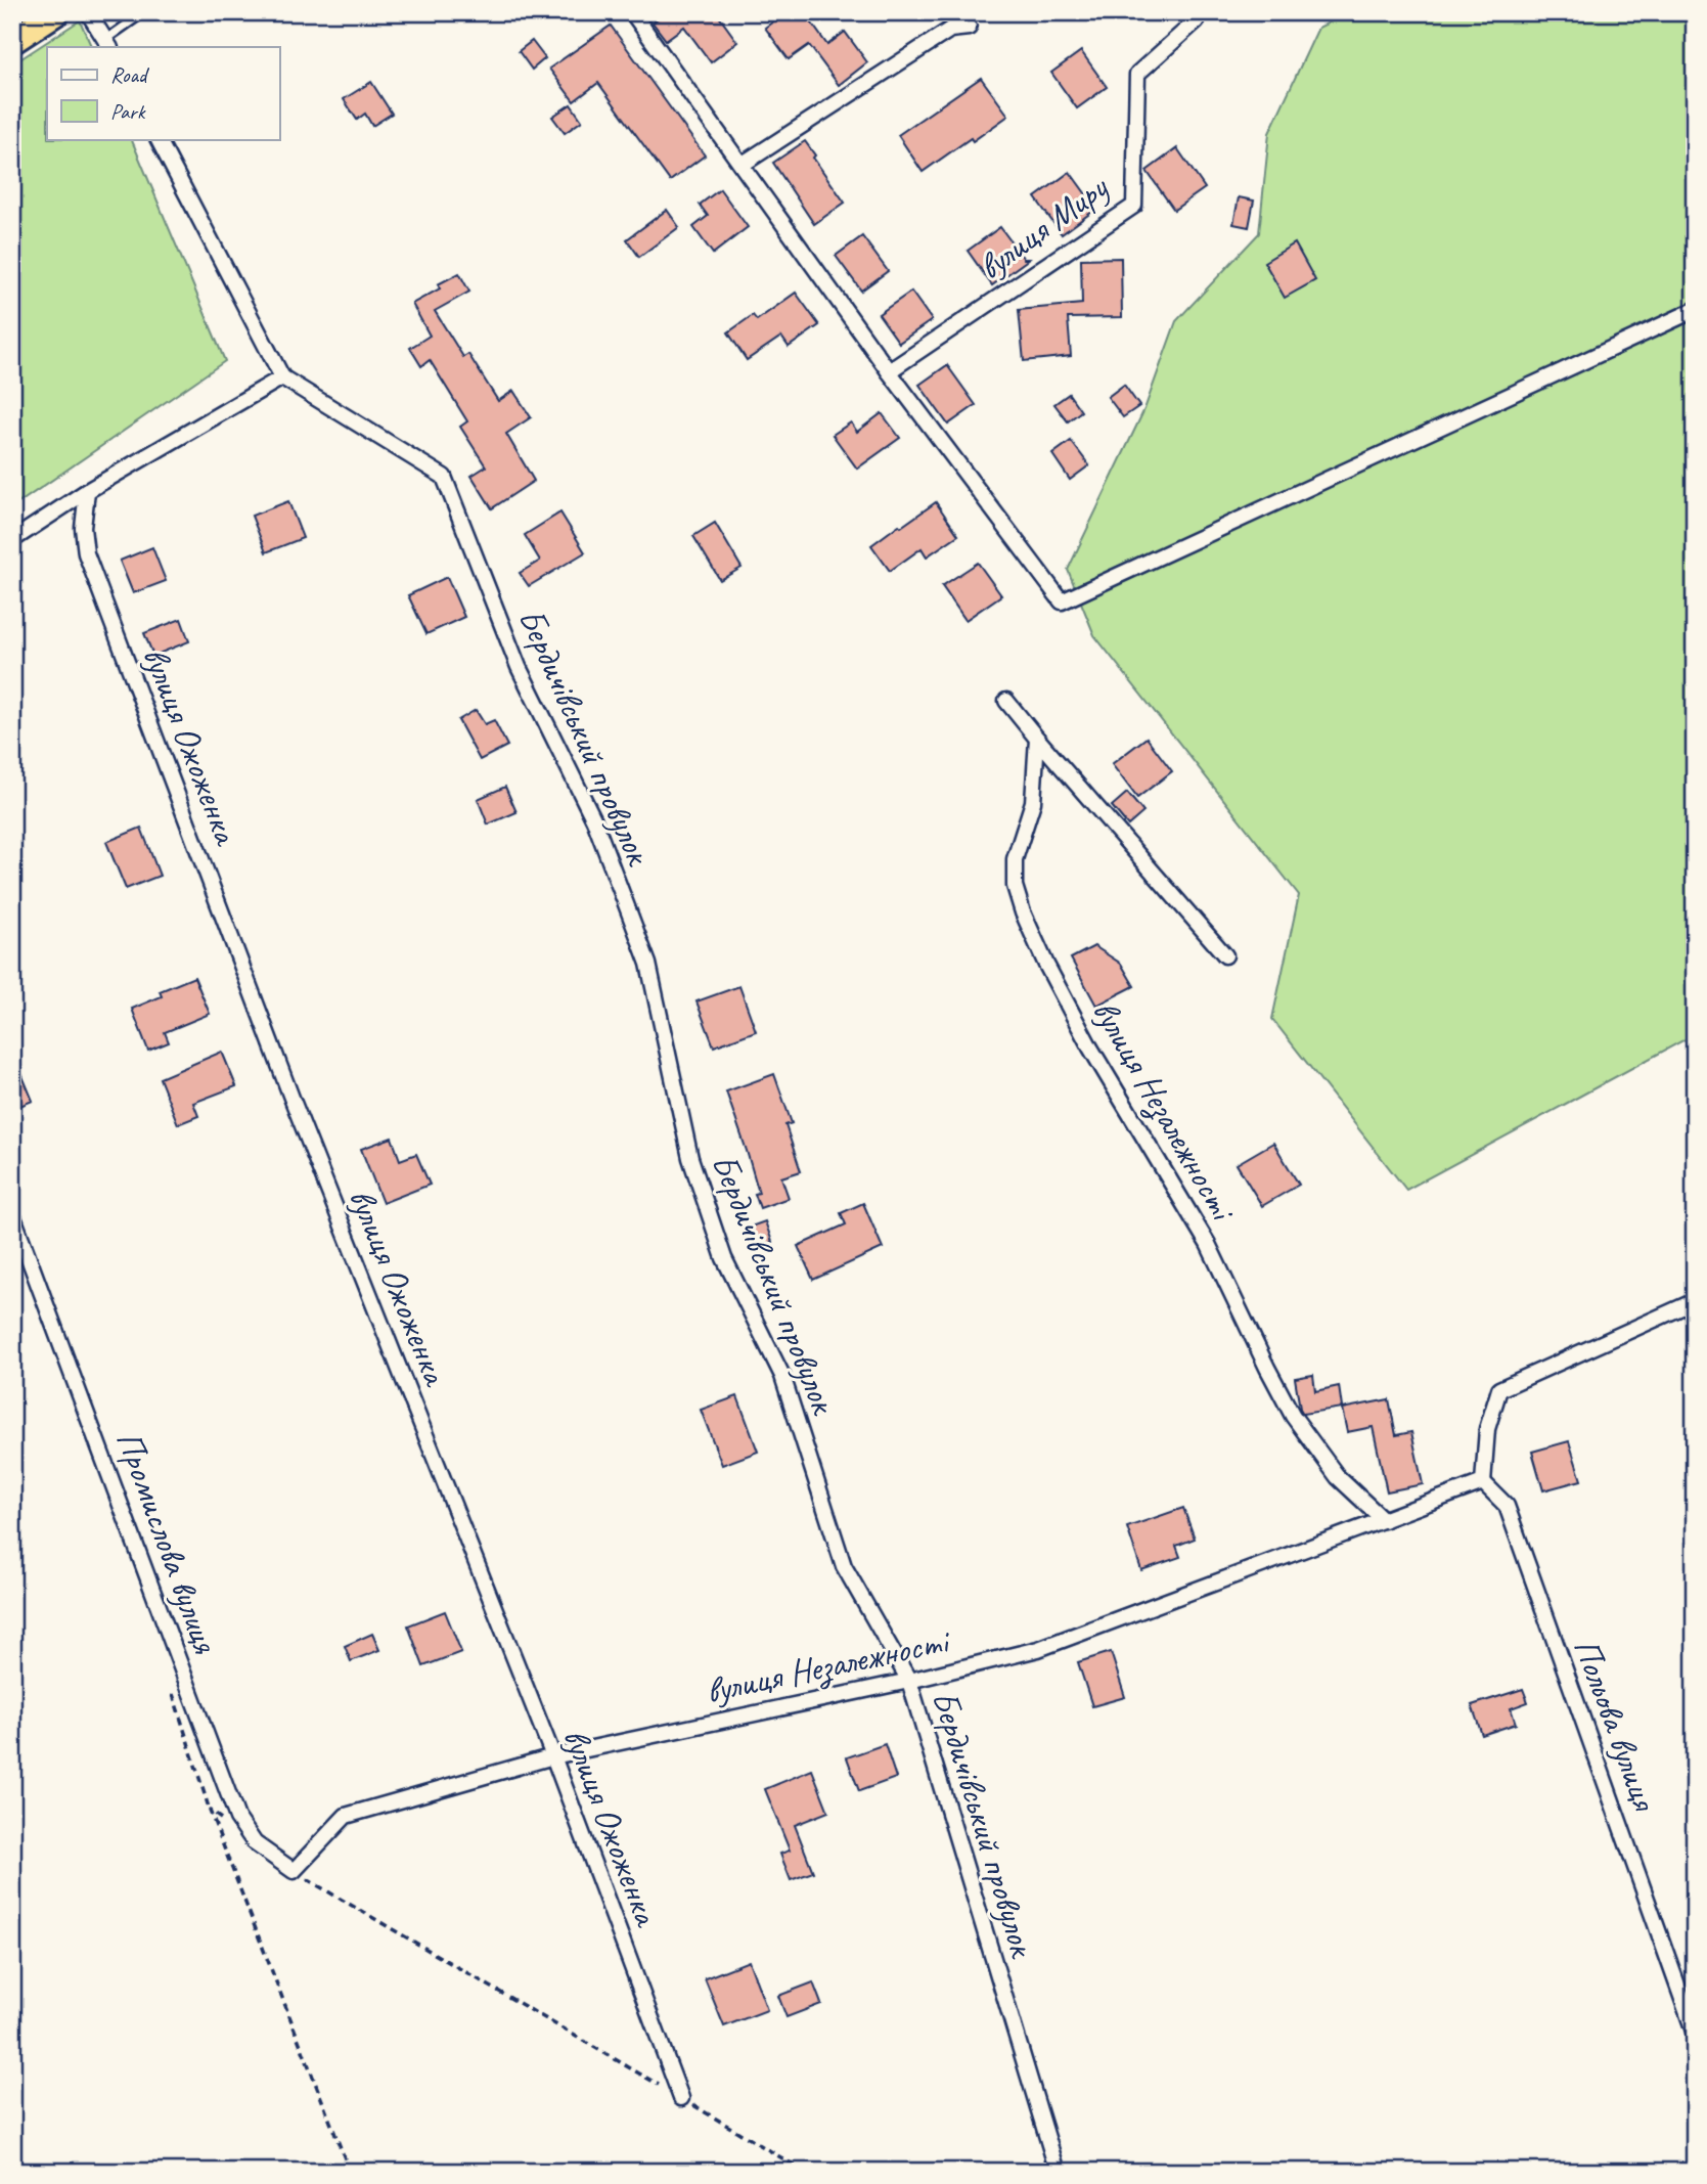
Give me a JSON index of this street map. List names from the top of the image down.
{
  "streets": {
    "street": [
      "вулиця Миру",
      "Бердичівський провулок",
      "вулиця Ожоженка",
      "вулиця Незалежності",
      "Промислова вулиця",
      "Польова вулиця"
    ]
  },
  "crossings": [
    ["Бердичівський провулок", "вулиця Незалежності"],
    ["вулиця Ожоженка", "вулиця Незалежності"],
    ["вулиця Незалежності", "Промислова вулиця"],
    ["вулиця Незалежності", "Польова вулиця"]
  ],
  "legend": ["Road", "Park"]
}
